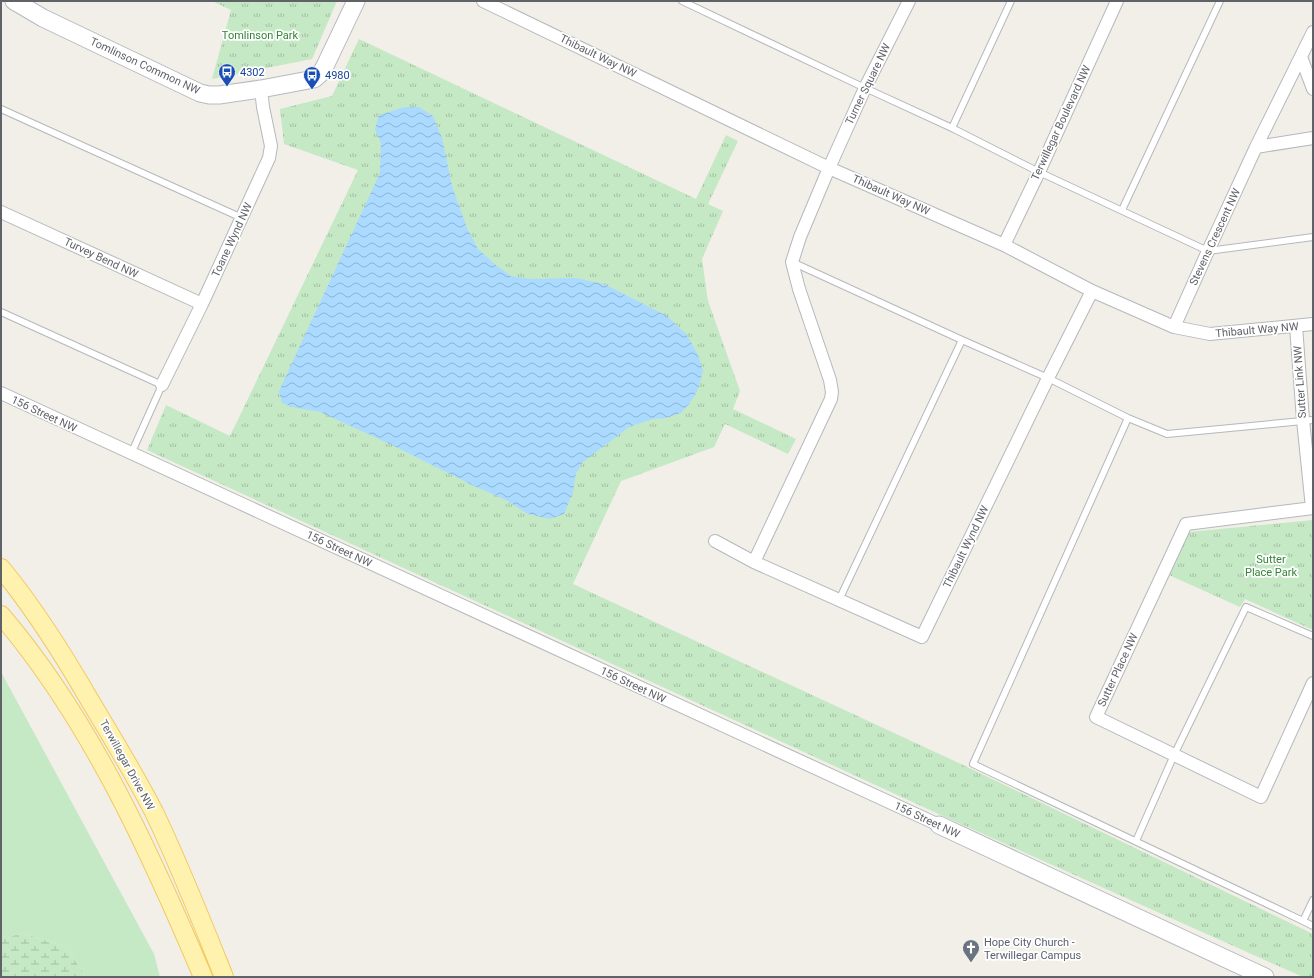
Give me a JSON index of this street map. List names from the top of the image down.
{
  "streets": {
    "main road": ["Terwillegar Drive NW"],
    "street": [
      "Thibault Way NW",
      "Tomlinson Common NW",
      "Turner Square NW",
      "Terwillegar Boulevard NW",
      "Stevens Crescent NW",
      "Toane Wynd NW",
      "Turvey Bend NW",
      "Sutter Link NW",
      "156 Street NW",
      "Thibault Wynd NW",
      "Sutter Place NW"
    ]
  },
  "crossings": [
    ["Thibault Way NW", "Turner Square NW"],
    ["Thibault Way NW", "Terwillegar Boulevard NW"],
    ["Thibault Way NW", "Stevens Crescent NW"],
    ["Thibault Way NW", "Sutter Link NW"],
    ["Thibault Way NW", "Thibault Wynd NW"],
    ["Tomlinson Common NW", "Toane Wynd NW"],
    ["Toane Wynd NW", "Turvey Bend NW"],
    ["Sutter Link NW", "Sutter Place NW"]
  ],
  "parks": ["Tomlinson Park", "Sutter Place Park"],
  "places": {
    "bus stop": ["4302", "4980"],
    "church": ["Hope City Church - Terwillegar Campus"]
  }
}
